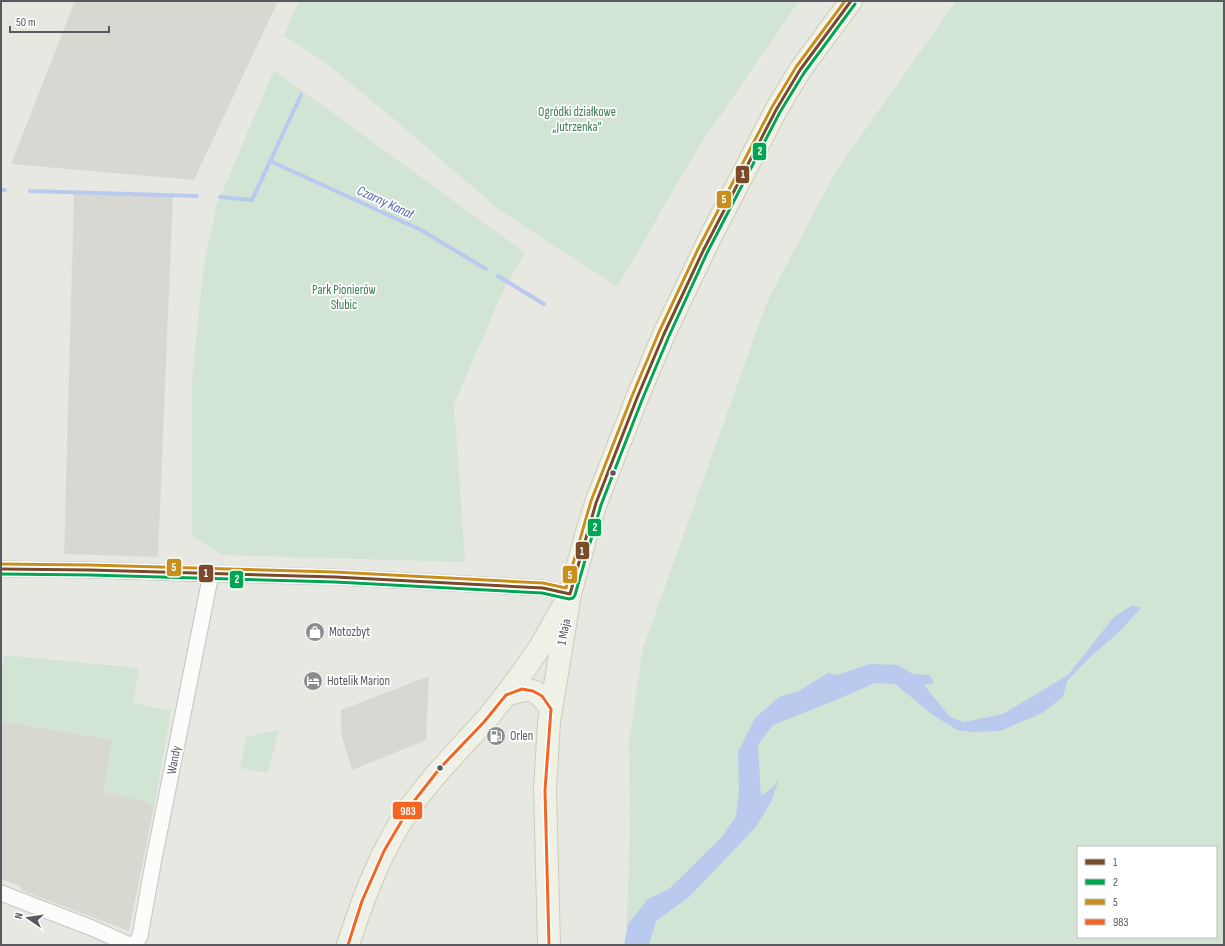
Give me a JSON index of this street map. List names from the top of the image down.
{
  "streets": {
    "main road": ["1 Maja"],
    "street": ["Wandy"]
  },
  "water": ["Czarny Kanał"],
  "parks": ["Ogródki działkowe „Jutrzenka”", "Park Pionierów Słubic"],
  "places": {
    "shop": ["Motozbyt"],
    "hotel": ["Hotelik Marion"],
    "fuel station": ["Orlen"]
  },
  "lines": [
    "transit line 1",
    "transit line 5",
    "transit line 2",
    "transit line 983"
  ],
  "legend": [
    "1",
    "2",
    "5",
    "983"
  ],
  "scale_bar": "50 m",
  "north": "left"
}
